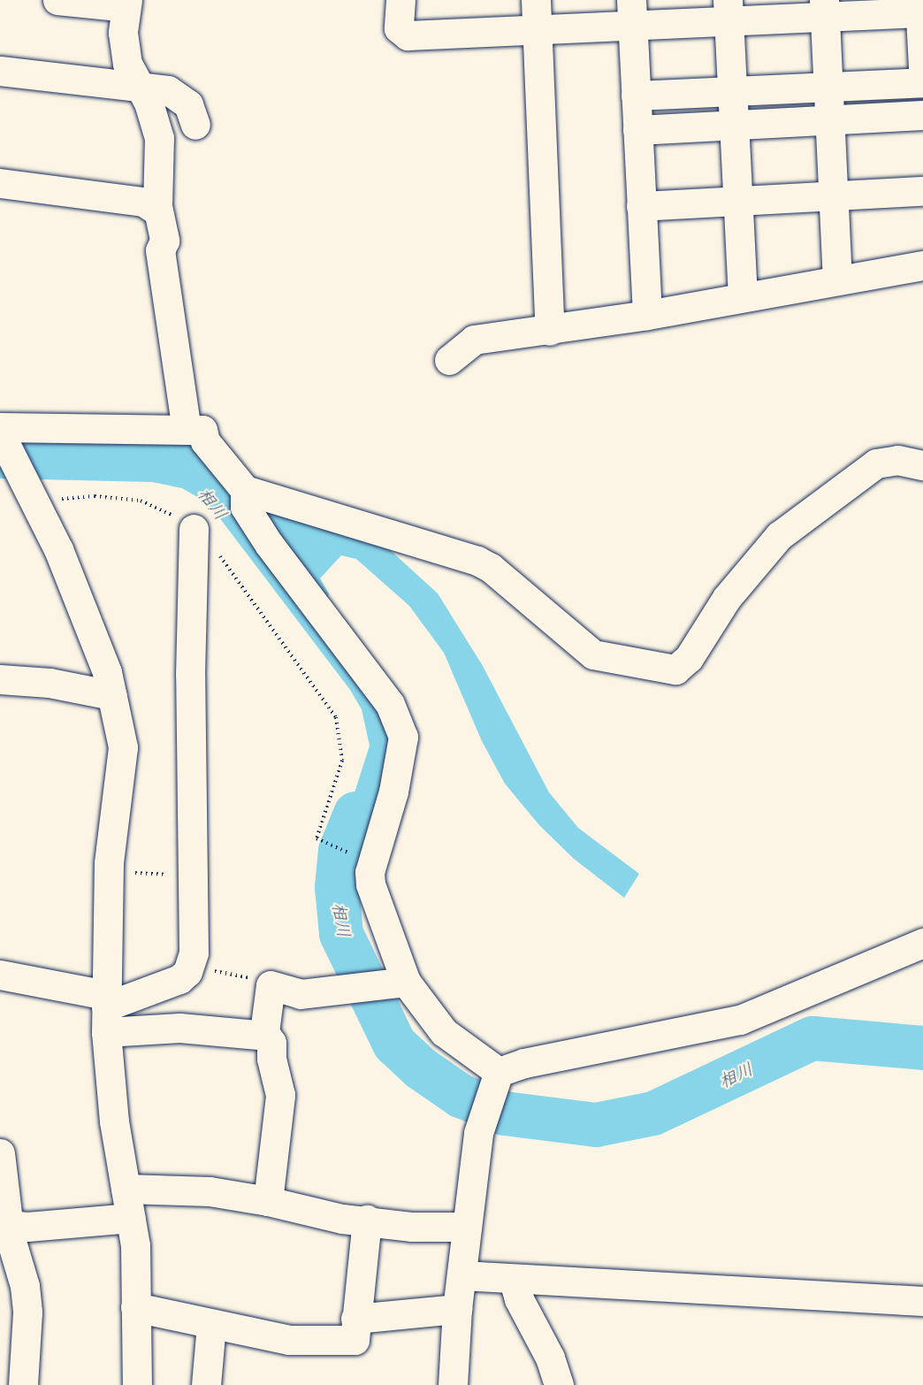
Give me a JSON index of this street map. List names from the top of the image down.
{
  "water": ["相川"]
}
